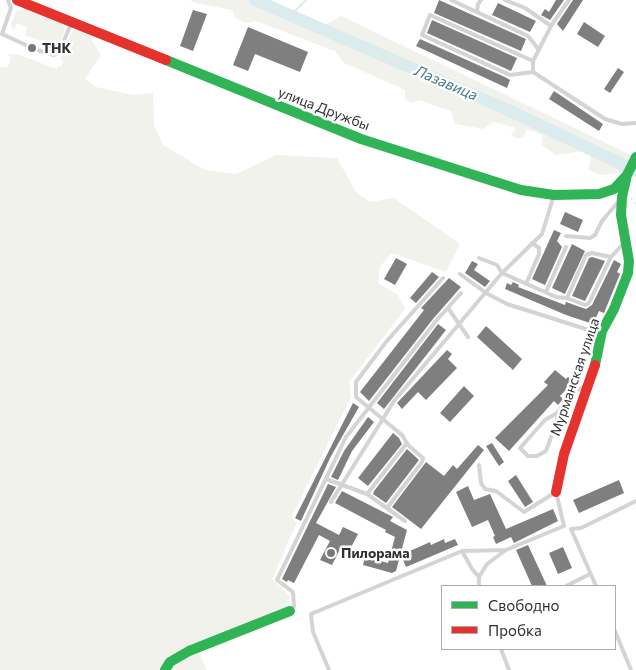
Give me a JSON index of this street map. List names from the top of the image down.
{
  "streets": {
    "street": ["улица Дружбы", "Мурманская улица"]
  },
  "crossings": [
    ["улица Дружбы", "Мурманская улица"]
  ],
  "water": ["Лазавица"],
  "places": ["ТНК", "Пилорама"],
  "legend": ["Свободно", "Пробка"]
}
